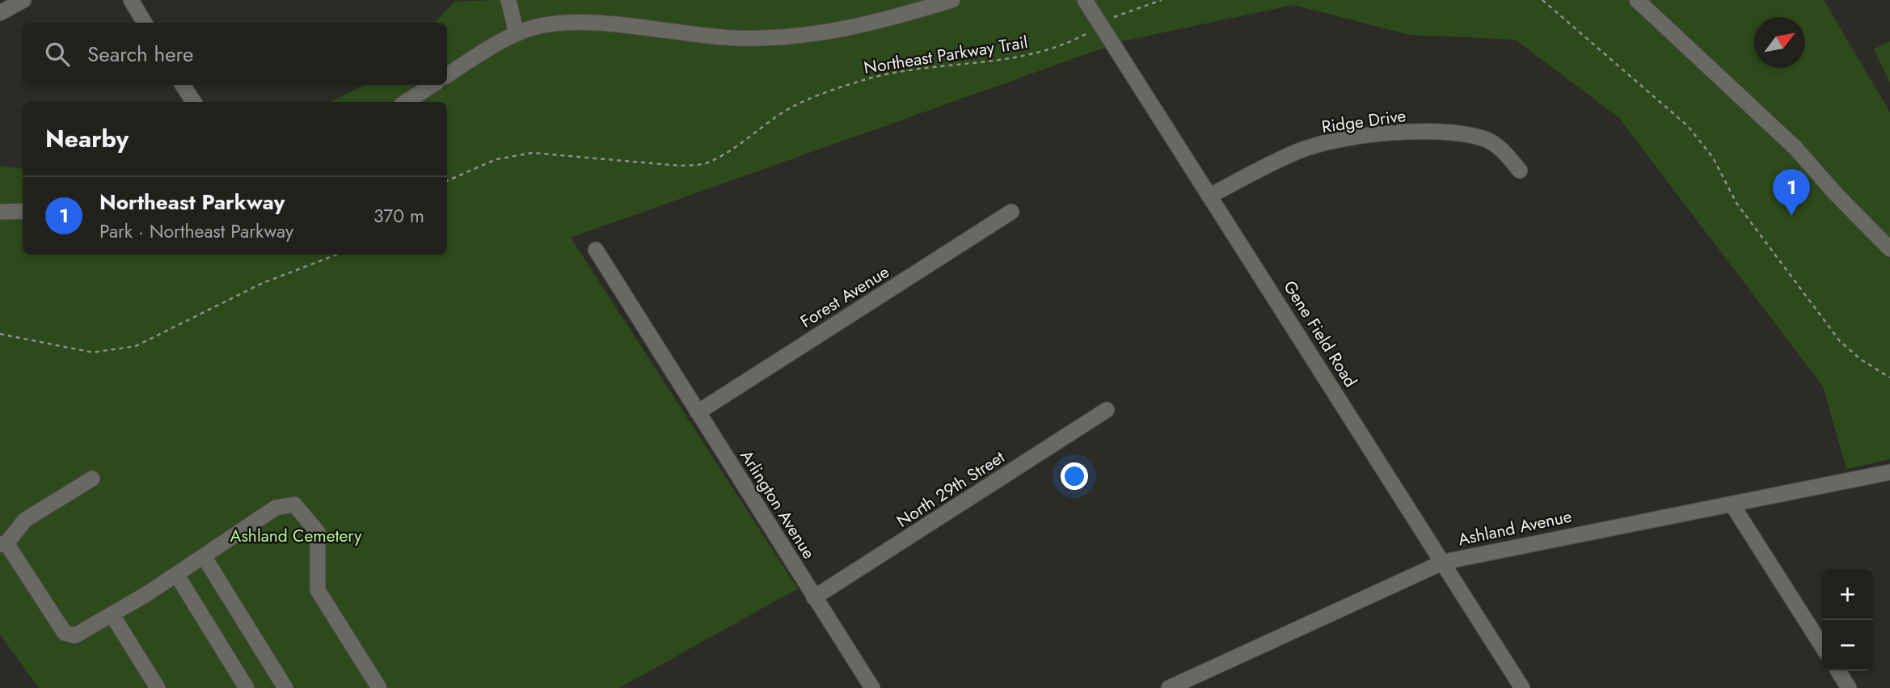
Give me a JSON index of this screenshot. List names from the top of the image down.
{
  "streets": {
    "street": [
      "Ridge Drive",
      "Forest Avenue",
      "Gene Field Road",
      "North 29th Street",
      "Arlington Avenue",
      "Ashland Avenue"
    ],
    "path": ["Northeast Parkway Trail"]
  },
  "crossings": [
    ["Northeast Parkway Trail", "Gene Field Road"],
    ["Ridge Drive", "Gene Field Road"],
    ["Forest Avenue", "Arlington Avenue"],
    ["Gene Field Road", "Ashland Avenue"],
    ["North 29th Street", "Arlington Avenue"]
  ],
  "parks": ["Ashland Cemetery"],
  "north": "top right",
  "page": {
    "search": "Search here",
    "heading": "Nearby",
    "pins": "1",
    "list": [
      {
        "mark": "1",
        "name": "Northeast Parkway",
        "note": "Park · Northeast Parkway",
        "value": "370 m"
      }
    ],
    "map_buttons": ["+", "−"]
  }
}
